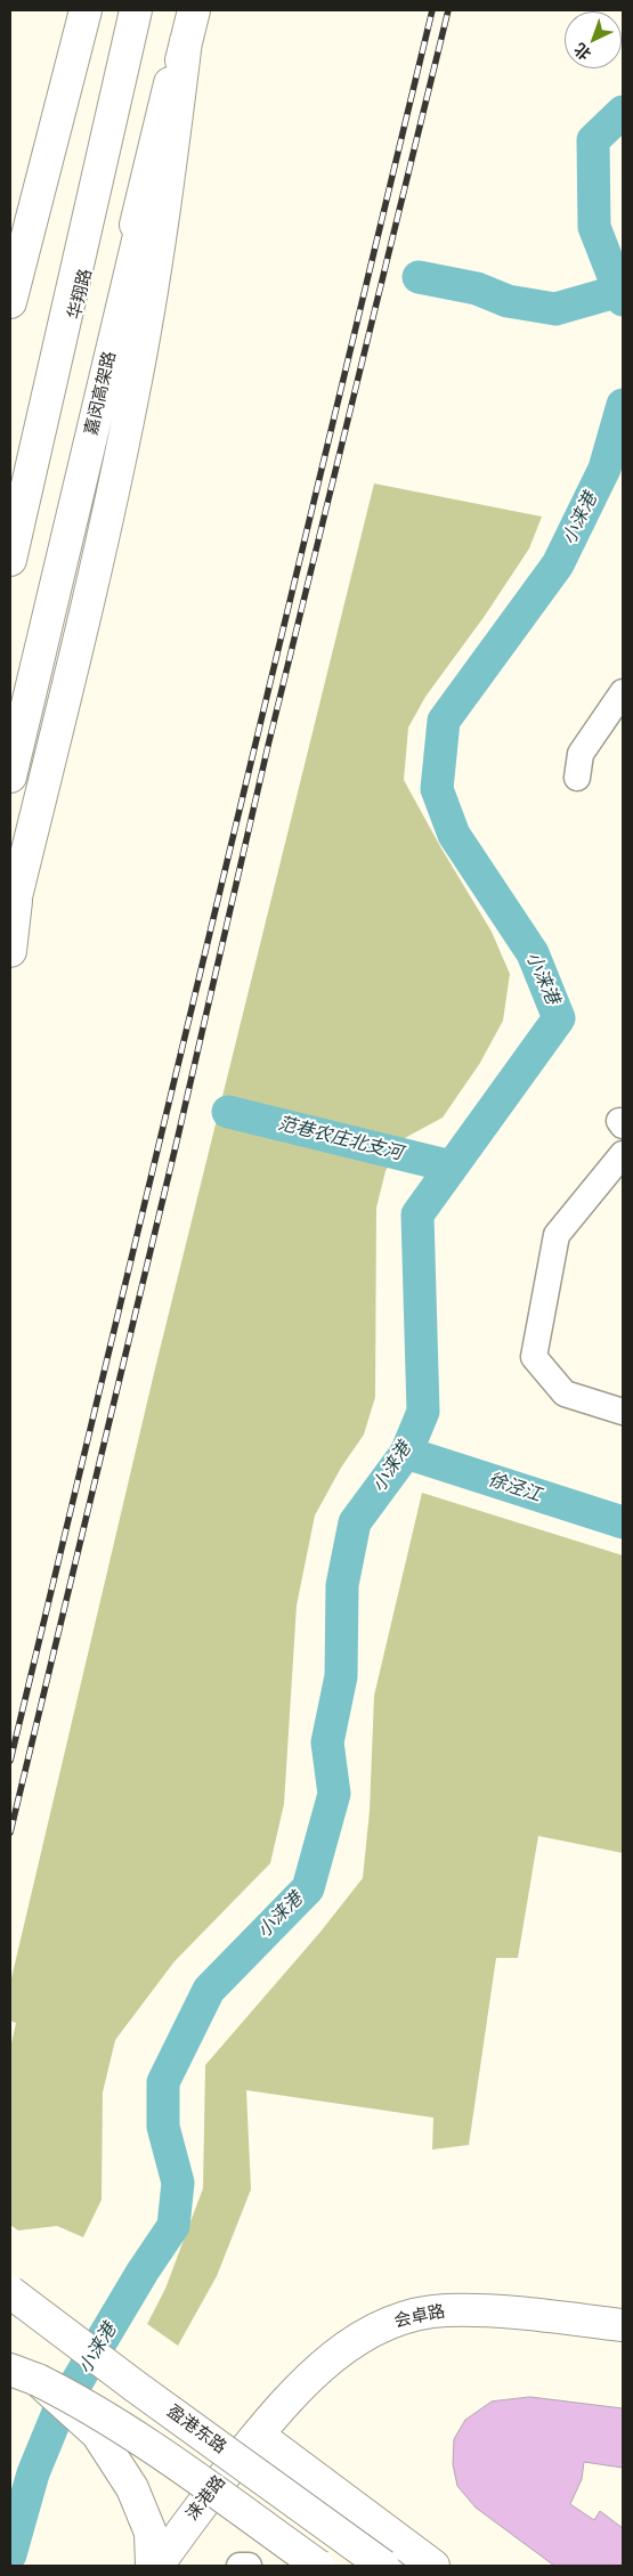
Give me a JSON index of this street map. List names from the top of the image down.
{
  "streets": {
    "main road": [
      "华翔路",
      "嘉闵高架路",
      "会卓路",
      "盈港东路",
      "涞港路"
    ]
  },
  "crossings": [
    ["会卓路", "涞港路"]
  ],
  "water": ["小涞港", "范巷农庄北支河", "徐泾江"],
  "north": "bottom left"
}
